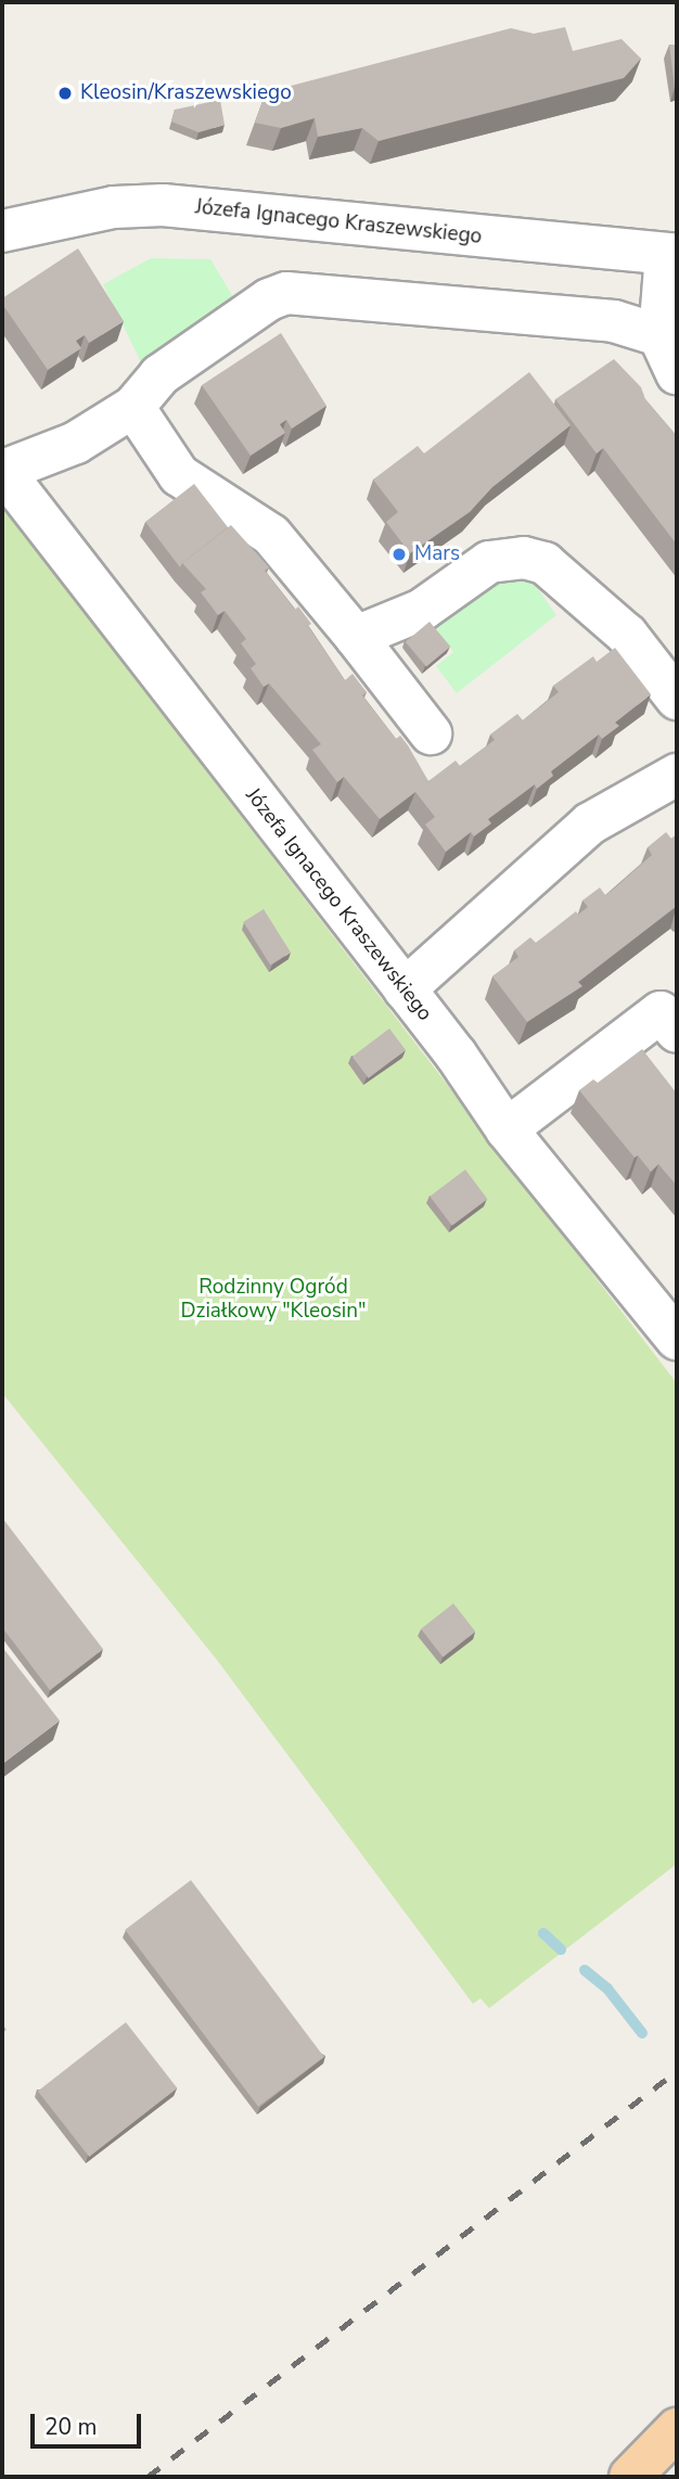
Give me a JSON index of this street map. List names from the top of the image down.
{
  "streets": {
    "street": ["Józefa Ignacego Kraszewskiego"]
  },
  "parks": ["Rodzinny Ogród Działkowy \"Kleosin\""],
  "places": ["Kleosin/Kraszewskiego", "Mars"],
  "scale_bar": "20 m"
}
